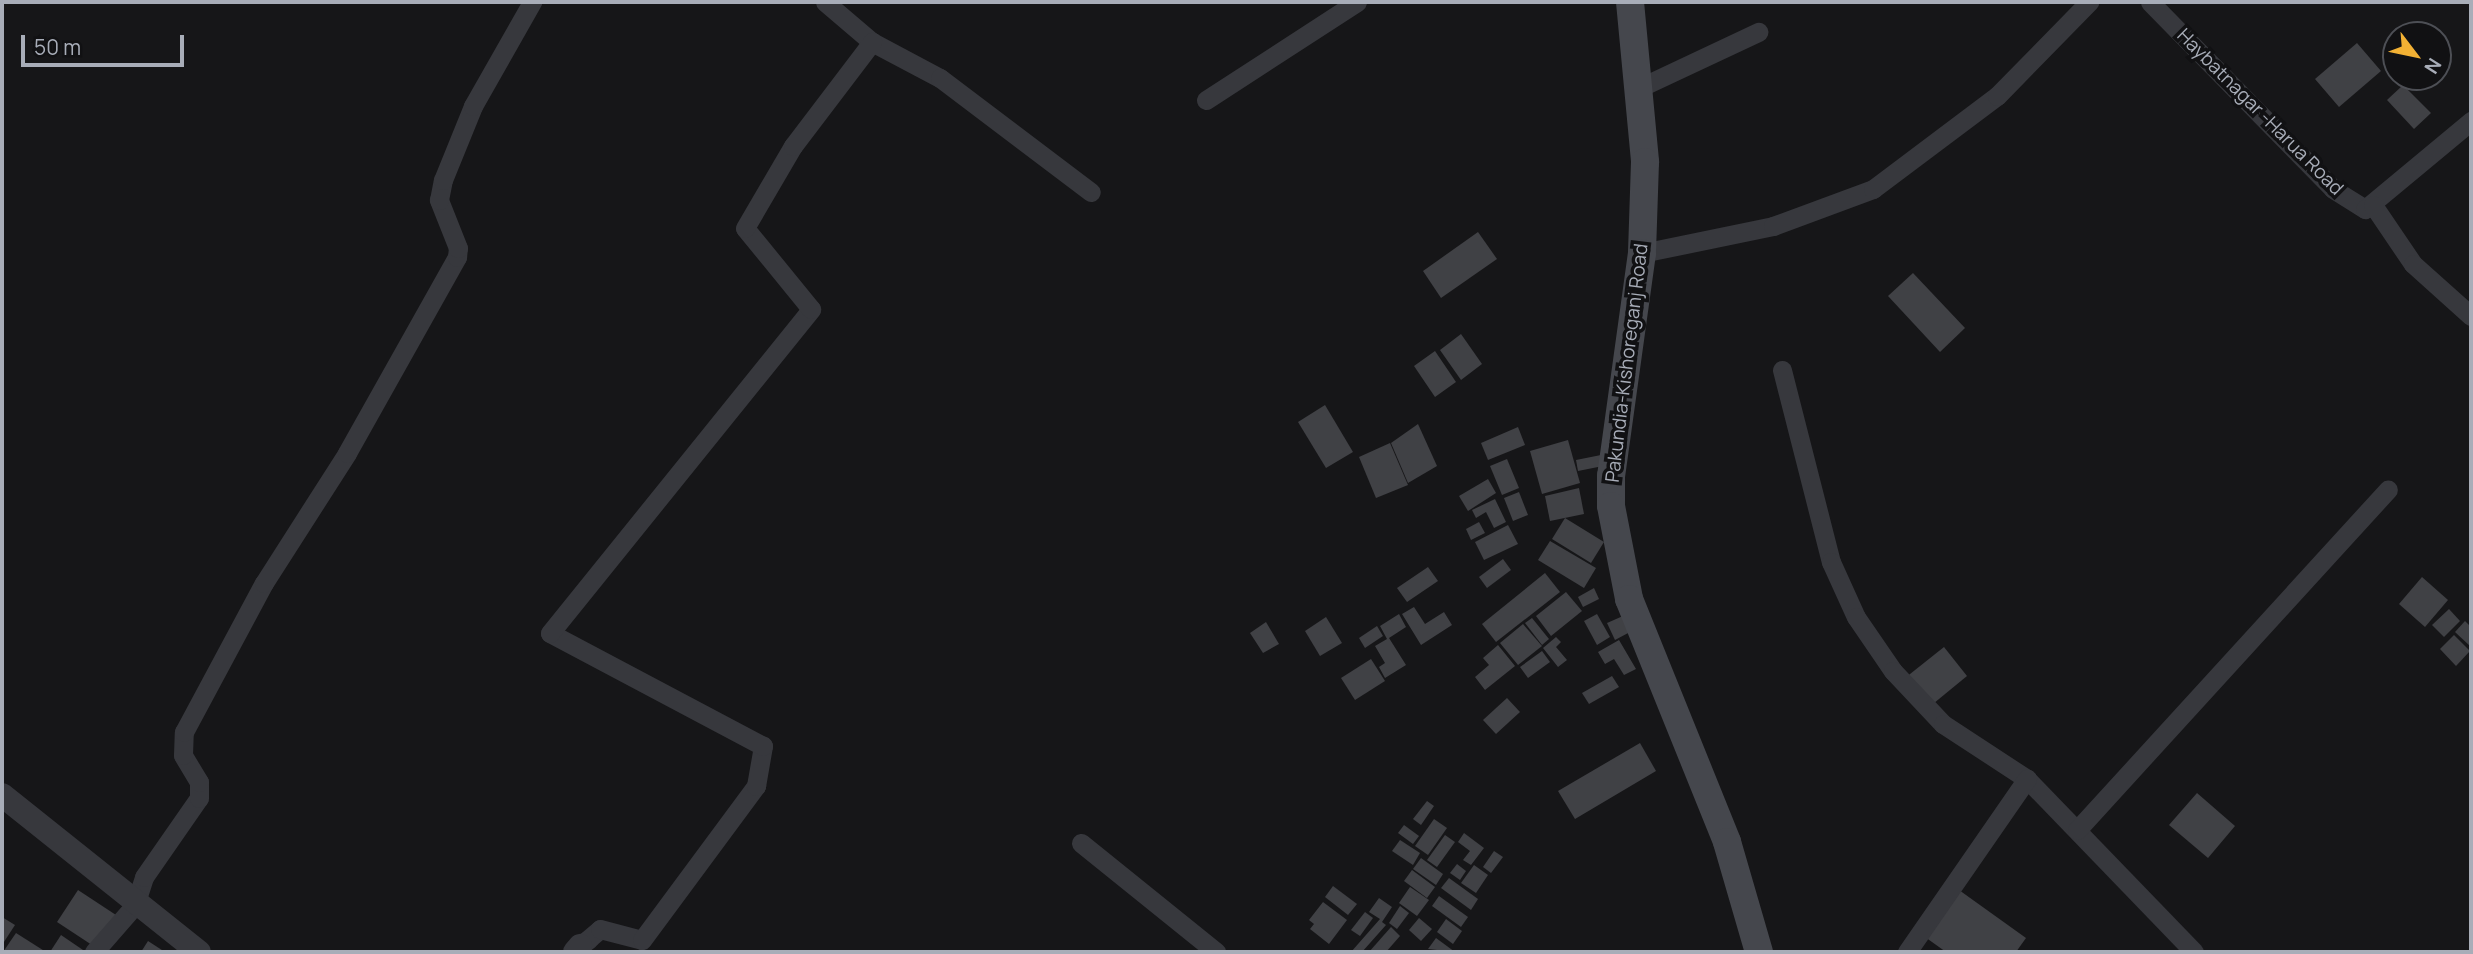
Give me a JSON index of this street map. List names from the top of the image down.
{
  "streets": {
    "main road": ["Pakundia-Kishoreganj Road"],
    "street": ["Haybatnagar -Harua Road"]
  },
  "scale_bar": "50 m",
  "north": "bottom right"
}
